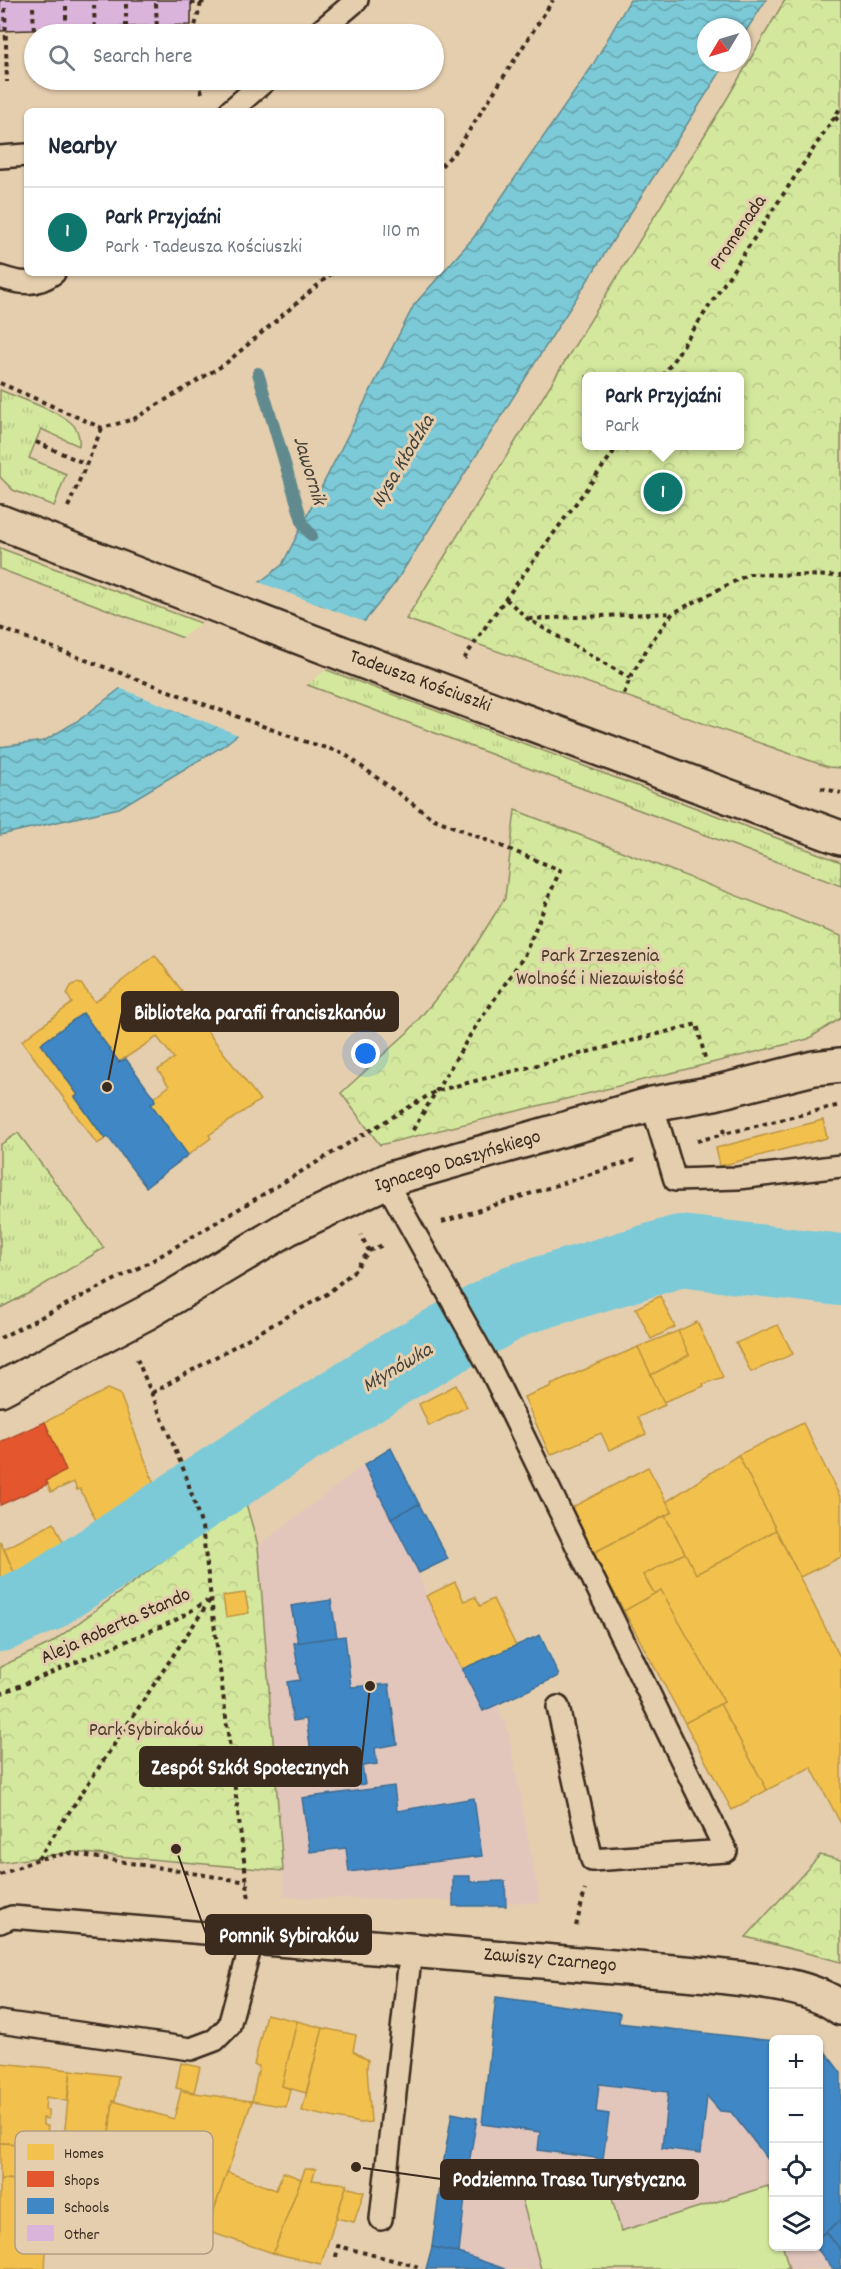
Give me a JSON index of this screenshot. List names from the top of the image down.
{
  "streets": {
    "street": ["Tadeusza Kościuszki", "Ignacego Daszyńskiego", "Zawiszy Czarnego"],
    "path": ["Promenada", "Aleja Roberta Stando"]
  },
  "water": ["Nysa Kłodzka", "Jawornik", "Młynówka"],
  "parks": ["Park Zrzeszenia Wolność i Niezawisłość", "Park Sybiraków"],
  "places": [
    "Biblioteka parafii franciszkanów",
    "Zespół Szkół Społecznych",
    "Pomnik Sybiraków",
    "Podziemna Trasa Turystyczna"
  ],
  "legend": [
    "Homes",
    "Shops",
    "Schools",
    "Other"
  ],
  "north": "bottom left",
  "page": {
    "search": "Search here",
    "heading": "Nearby",
    "list": [
      {
        "mark": "1",
        "name": "Park Przyjaźni",
        "note": "Park · Tadeusza Kościuszki",
        "value": "110 m"
      }
    ],
    "popup": ["Park Przyjaźni", "Park"],
    "pins": "1",
    "map_buttons": ["+", "−"]
  }
}
